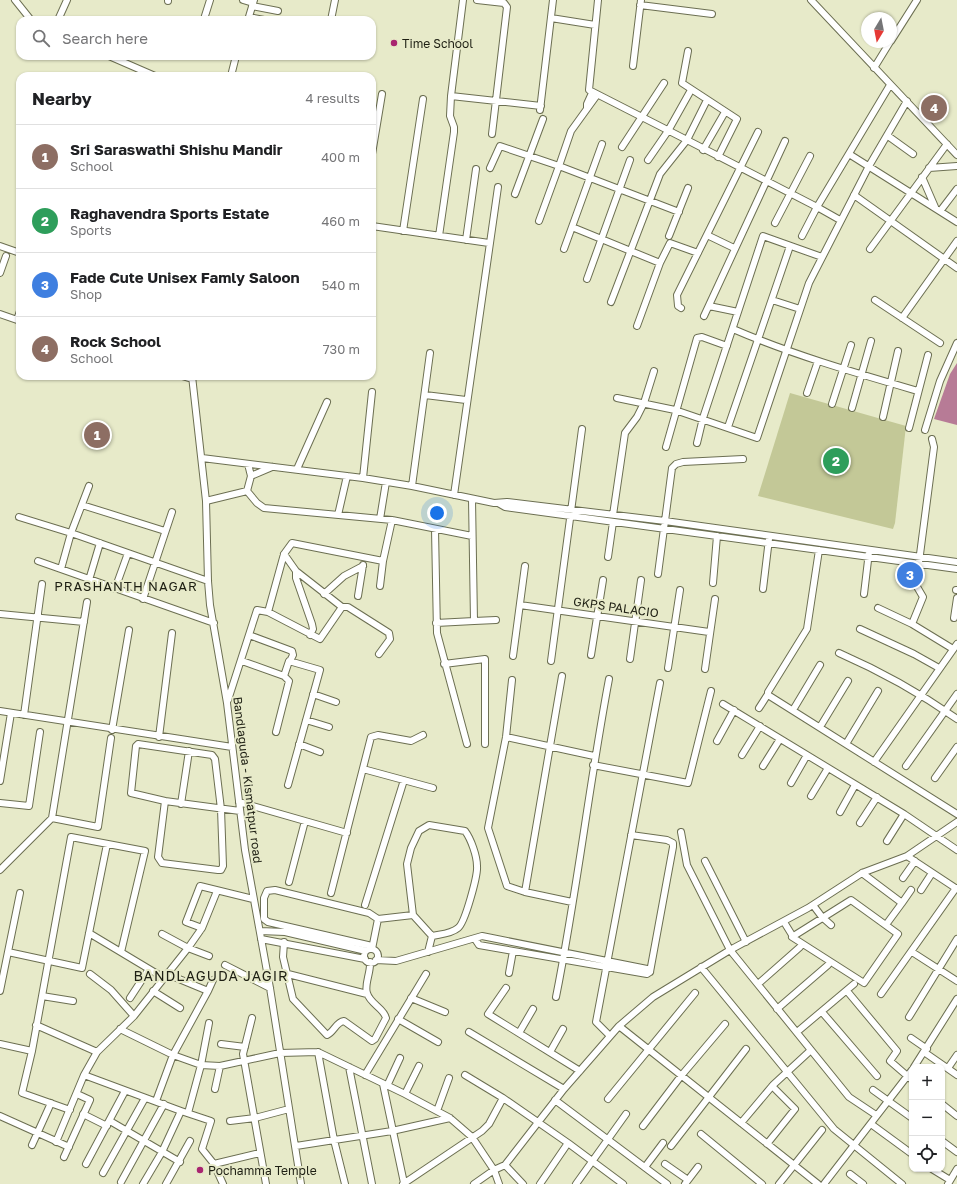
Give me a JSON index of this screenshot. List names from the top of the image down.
{
  "streets": {
    "street": ["GKPS PALACIO", "Bandlaguda - Kismatpur road"]
  },
  "districts": ["PRASHANTH NAGAR", "BANDLAGUDA JAGIR"],
  "places": ["Time School", "Pochamma Temple"],
  "north": "bottom",
  "page": {
    "search": "Search here",
    "heading": ["Nearby", "4 results"],
    "pins": [
      "4",
      "1",
      "2",
      "3"
    ],
    "list": [
      {
        "mark": "1",
        "name": "Sri Saraswathi Shishu Mandir",
        "note": "School",
        "value": "400 m"
      },
      {
        "mark": "2",
        "name": "Raghavendra Sports Estate",
        "note": "Sports",
        "value": "460 m"
      },
      {
        "mark": "3",
        "name": "Fade Cute Unisex Famly Saloon",
        "note": "Shop",
        "value": "540 m"
      },
      {
        "mark": "4",
        "name": "Rock School",
        "note": "School",
        "value": "730 m"
      }
    ],
    "map_buttons": ["+", "−"]
  }
}
